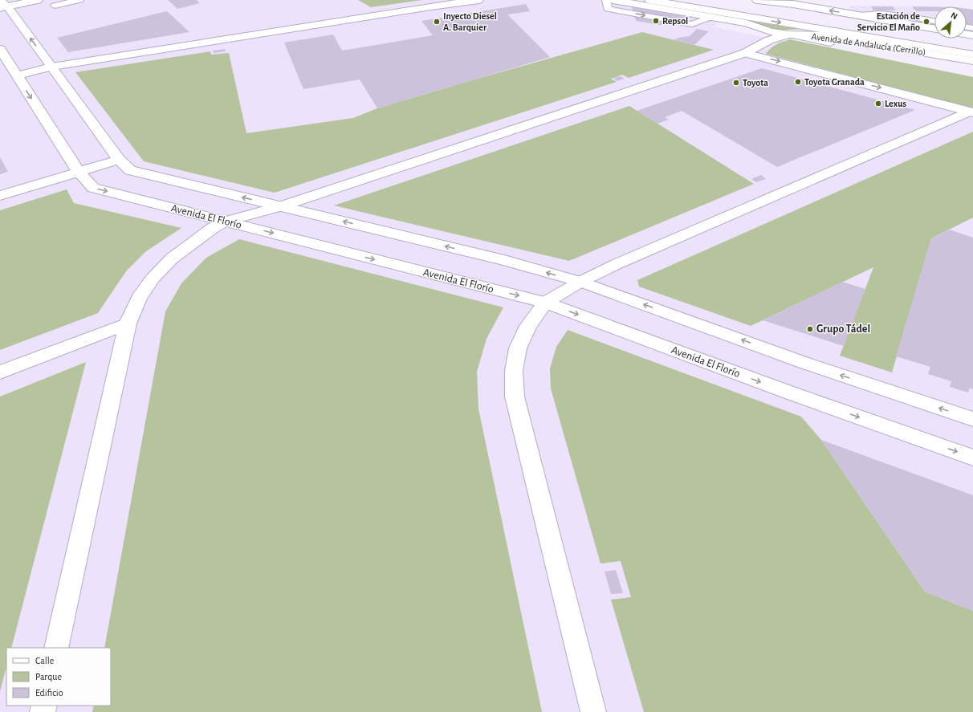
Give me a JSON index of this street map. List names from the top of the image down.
{
  "streets": {
    "main road": ["Avenida de Andalucía (Cerrillo)", "Avenida El Florío"]
  },
  "places": [
    "Repsol",
    "Inyecto Diesel A. Barquier",
    "Estación de Servicio El Maño",
    "Toyota Granada",
    "Toyota",
    "Lexus",
    "Grupo Tádel"
  ],
  "legend": ["Calle", "Parque", "Edificio"],
  "north": "top right"
}
